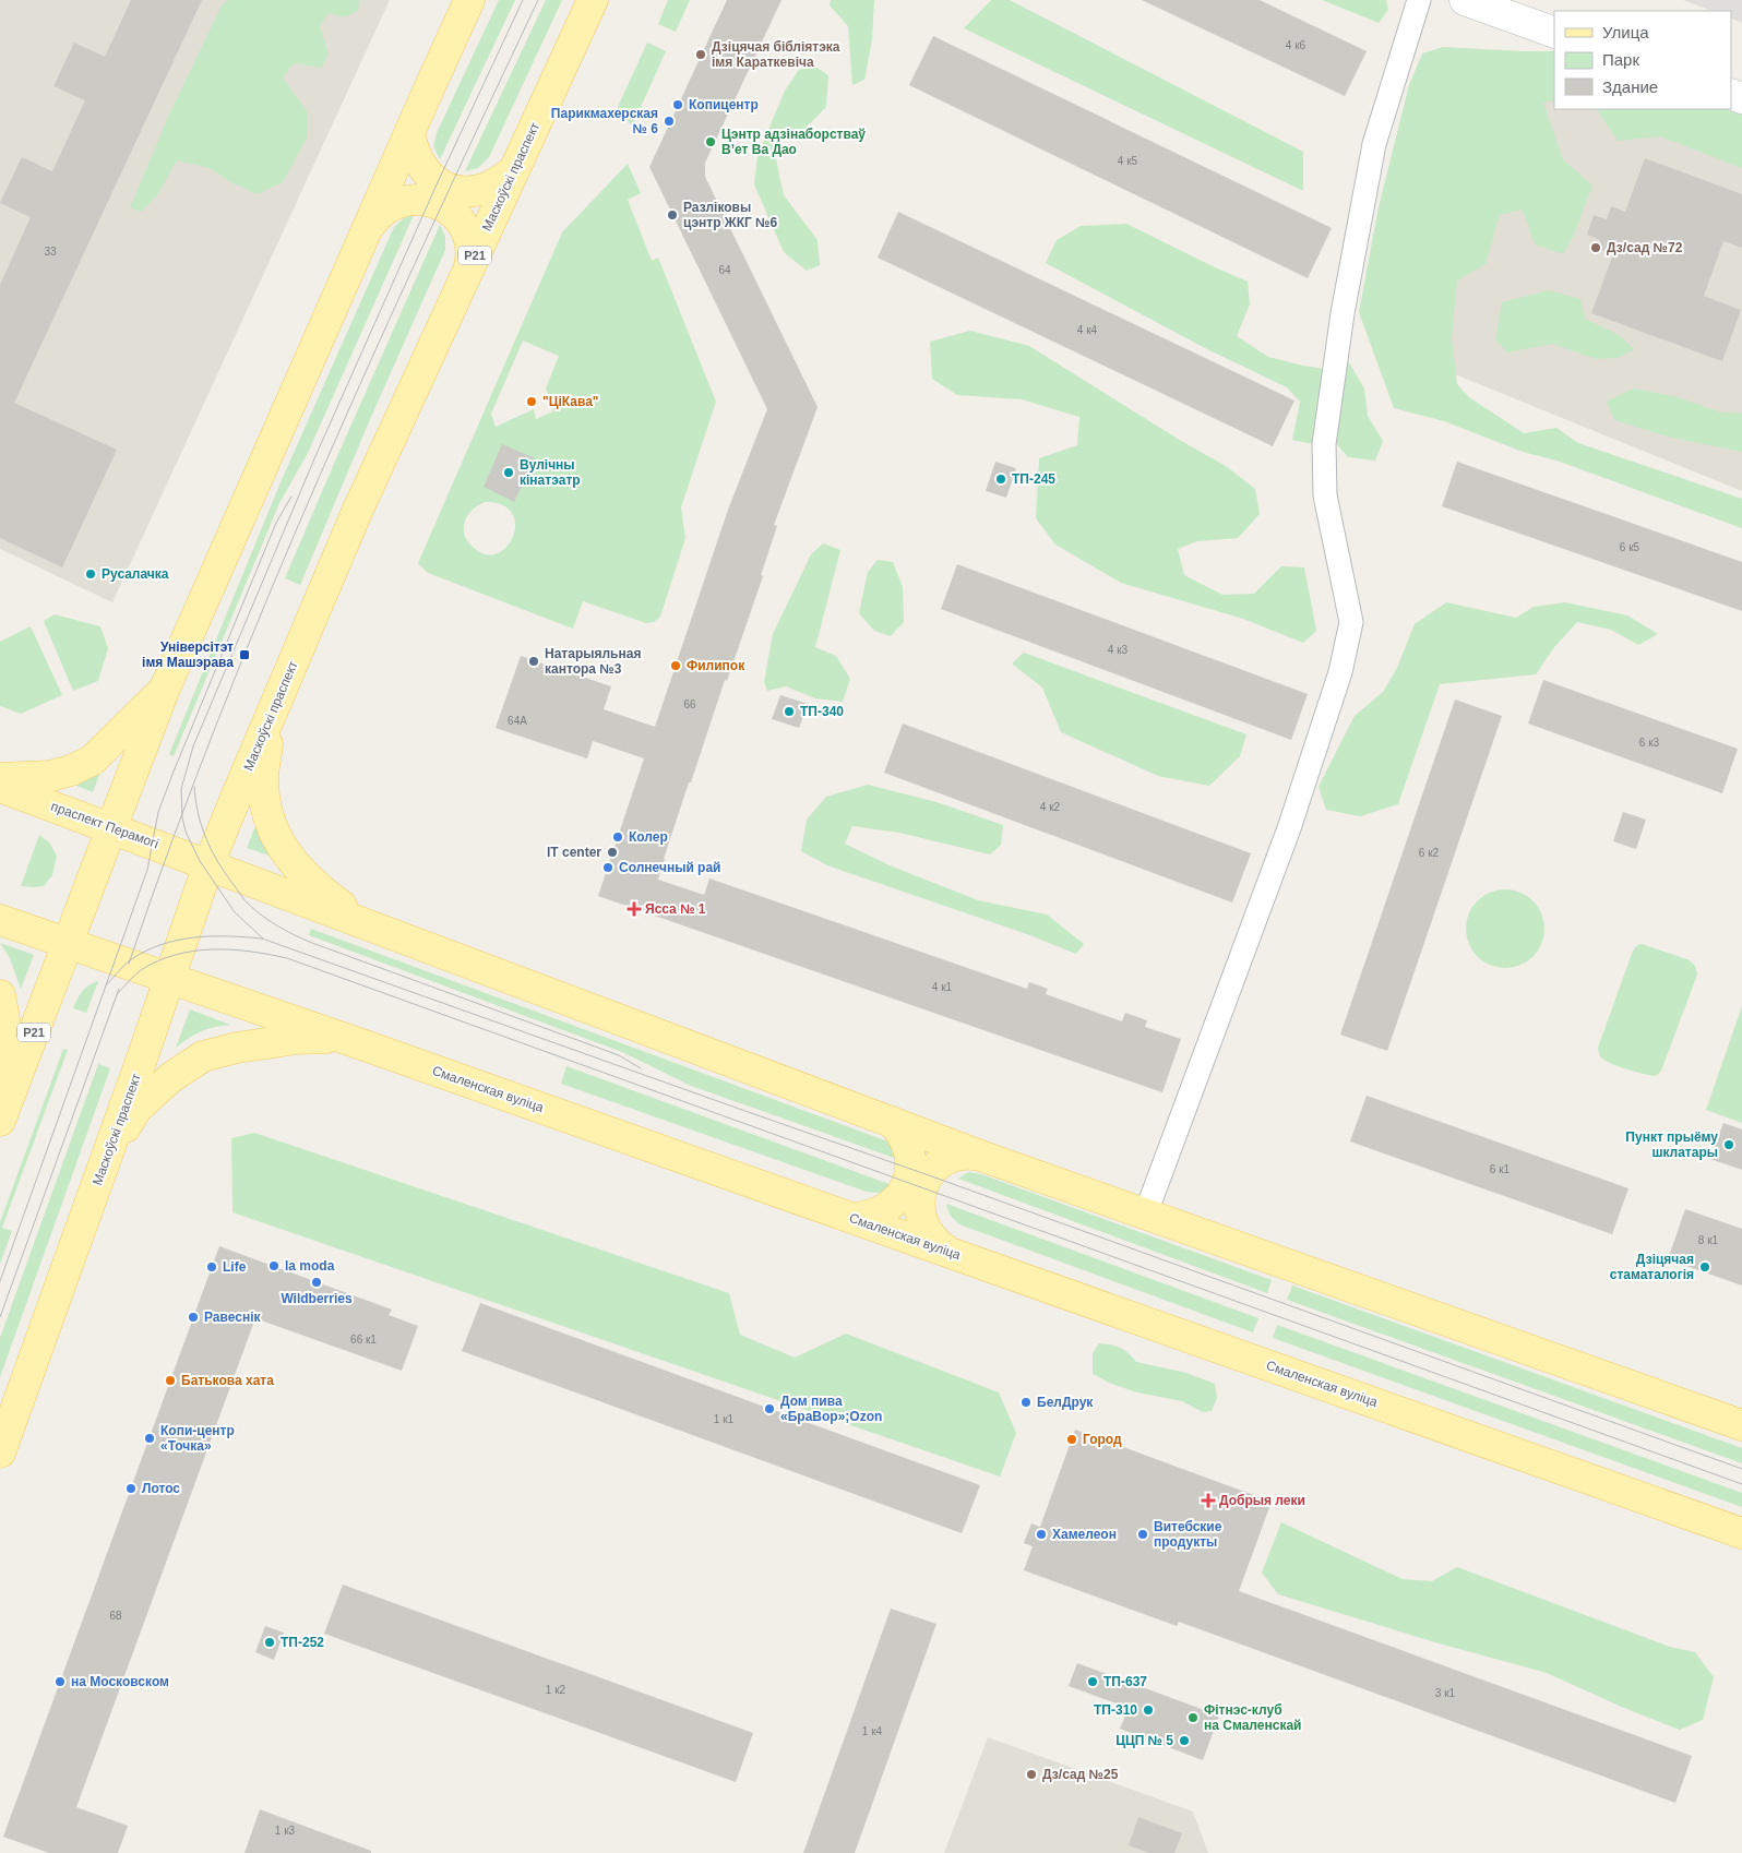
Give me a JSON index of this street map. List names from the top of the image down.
{
  "streets": {
    "main road": [
      "Маскоўскі праспект",
      "Р21",
      "праспект Перамогі",
      "Смаленская вуліца"
    ]
  },
  "crossings": [
    ["Маскоўскі праспект", "праспект Перамогі"],
    ["Маскоўскі праспект", "Смаленская вуліца"],
    ["Р21", "праспект Перамогі"],
    ["Р21", "Смаленская вуліца"]
  ],
  "places": {
    "other": [
      "Дзіцячая бібліятэка імя Караткевіча",
      "Копицентр",
      "Парикмахерская № 6",
      "Цэнтр адзінаборстваў Вʼет Ва Дао",
      "Разліковы цэнтр ЖКГ №6",
      "Дз/сад №72",
      "\"ЦіКава\"",
      "Вулічны кінатэатр",
      "ТП-245",
      "Русалачка",
      "Натарыяльная кантора №3",
      "Филипок",
      "ТП-340",
      "Колер",
      "IT center",
      "Солнечный рай",
      "Пункт прыёму шклатары",
      "la moda",
      "Life",
      "Дзіцячая стаматалогія",
      "Wildberries",
      "Равеснік",
      "Батькова хата",
      "БелДрук",
      "Дом пива «БраВор»;Ozon",
      "Копи-центр «Точка»",
      "Город",
      "Лотос",
      "Хамелеон",
      "Витебские продукты",
      "ТП-252",
      "на Московском",
      "ТП-637",
      "ТП-310",
      "Фітнэс-клуб на Смаленскай",
      "ЦЦП № 5",
      "Дз/сад №25"
    ],
    "transit": ["Універсітэт імя Машэрава"],
    "health": ["Ясса № 1", "Добрыя леки"]
  },
  "house_numbers": [
    "4 к6",
    "4 к5",
    "33",
    "64",
    "4 к4",
    "6 к5",
    "4 к3",
    "66",
    "64А",
    "6 к3",
    "4 к2",
    "6 к2",
    "4 к1",
    "6 к1",
    "8 к1",
    "66 к1",
    "1 к1",
    "68",
    "1 к2",
    "3 к1",
    "1 к4",
    "1 к3"
  ],
  "legend": ["Улица", "Парк", "Здание"]
}
